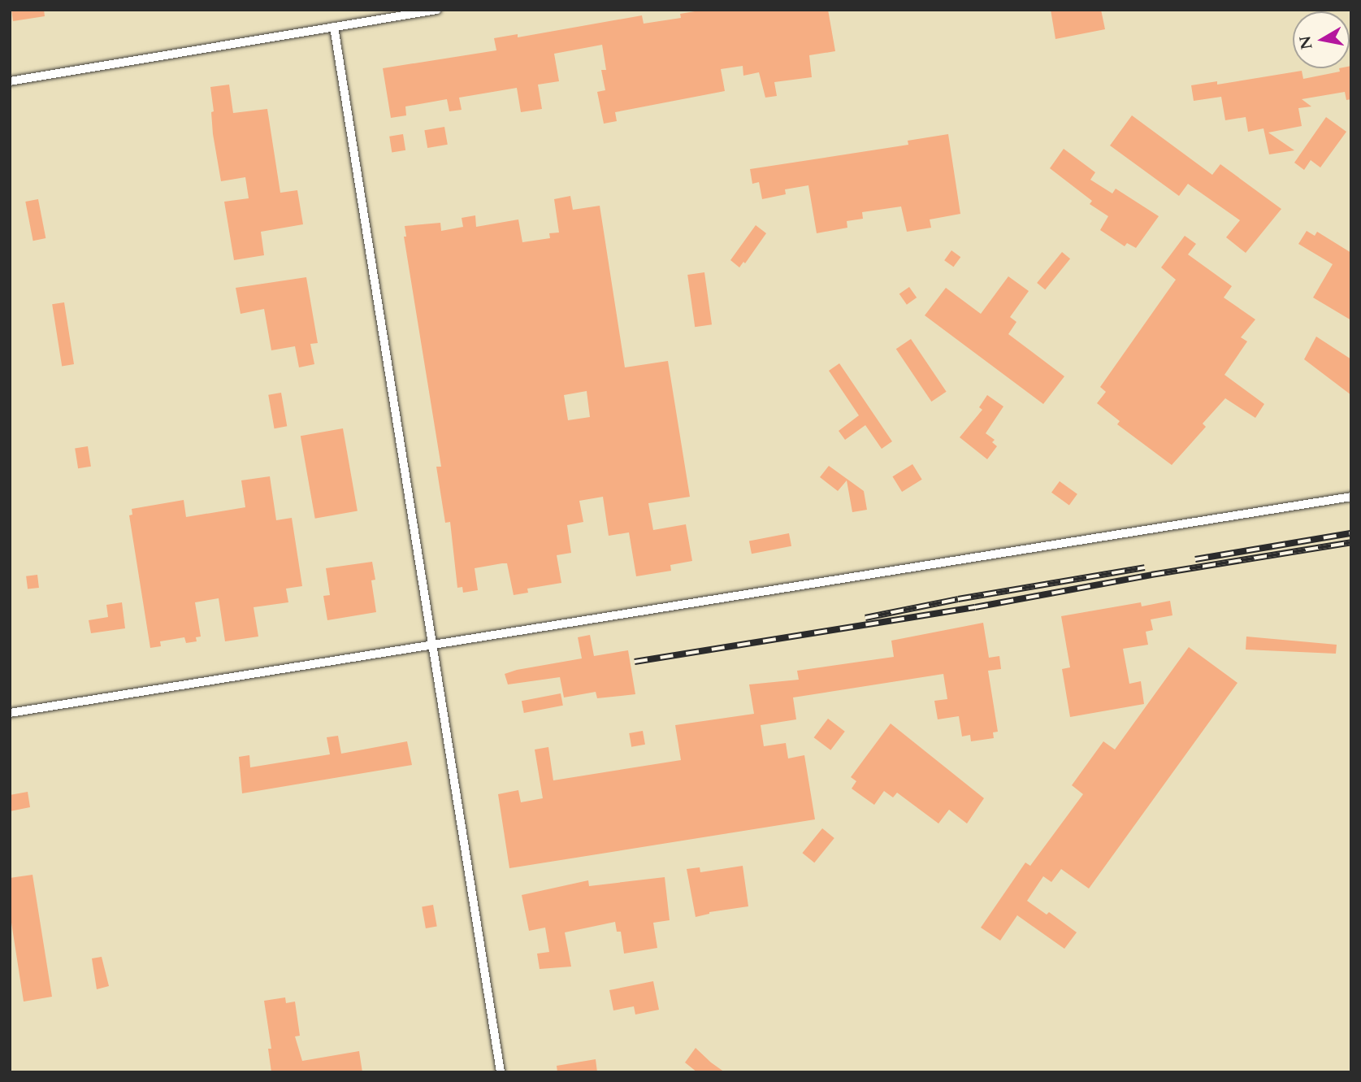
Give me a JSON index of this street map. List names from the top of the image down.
{
  "north": "left"
}
